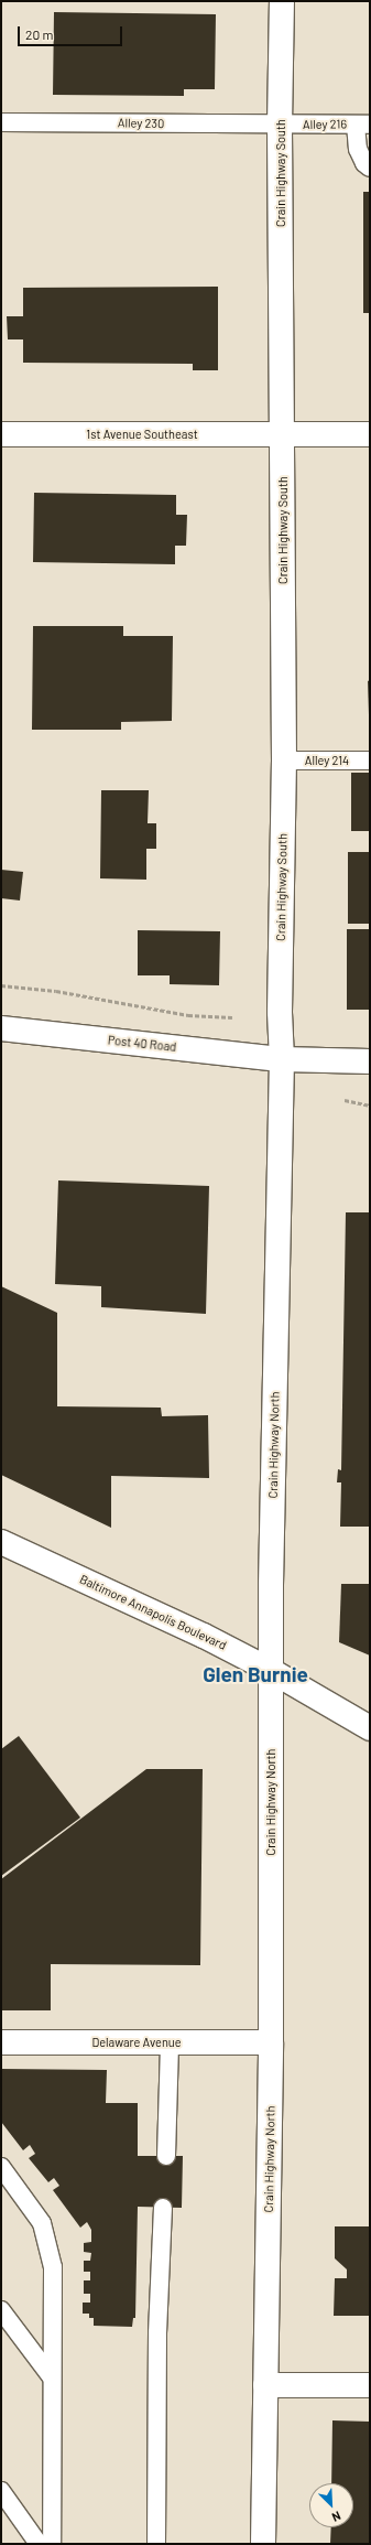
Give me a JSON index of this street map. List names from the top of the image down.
{
  "streets": {
    "main road": [
      "Crain Highway South",
      "1st Avenue Southeast",
      "Post 40 Road",
      "Crain Highway North",
      "Baltimore Annapolis Boulevard",
      "Delaware Avenue"
    ],
    "lane": ["Alley 230", "Alley 216", "Alley 214"]
  },
  "crossings": [
    ["Alley 230", "Alley 216"],
    ["Alley 230", "Crain Highway South"],
    ["Alley 216", "Crain Highway South"],
    ["Crain Highway South", "1st Avenue Southeast"],
    ["Crain Highway South", "Alley 214"],
    ["Crain Highway South", "Post 40 Road"],
    ["Crain Highway South", "Crain Highway North"],
    ["Post 40 Road", "Crain Highway North"],
    ["Crain Highway North", "Baltimore Annapolis Boulevard"],
    ["Crain Highway North", "Delaware Avenue"]
  ],
  "districts": ["Glen Burnie"],
  "scale_bar": "20 m",
  "north": "bottom right"
}
